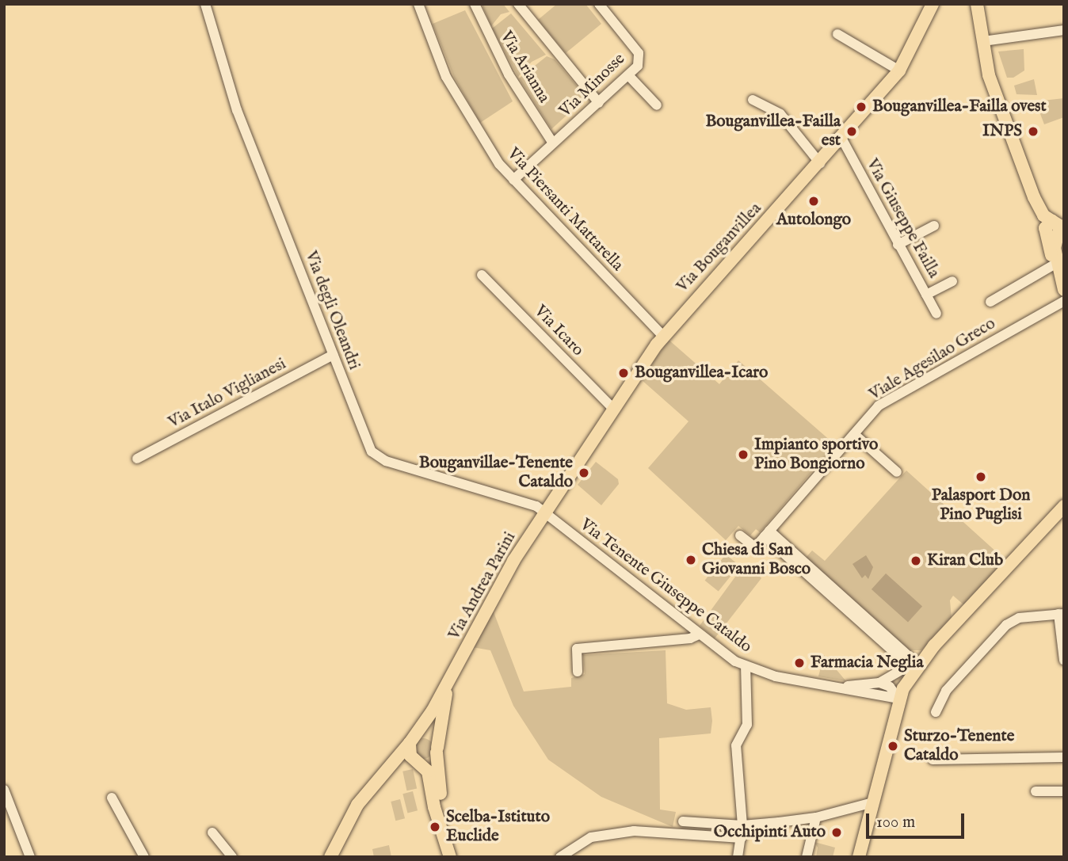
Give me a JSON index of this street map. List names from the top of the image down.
{
  "streets": {
    "main road": ["Via Bouganvillea", "Via Andrea Parini"],
    "street": [
      "Via Arianna",
      "Via Minosse",
      "Via Piersanti Mattarella",
      "Via Giuseppe Failla",
      "Via degli Oleandri",
      "Via Icaro",
      "Viale Agesilao Greco",
      "Via Italo Viglianesi",
      "Via Tenente Giuseppe Cataldo"
    ]
  },
  "crossings": [
    ["Via Arianna", "Via Minosse"],
    ["Via Minosse", "Via Piersanti Mattarella"],
    ["Via Piersanti Mattarella", "Via Bouganvillea"],
    ["Via Giuseppe Failla", "Via Bouganvillea"],
    ["Via Bouganvillea", "Via degli Oleandri"],
    ["Via Bouganvillea", "Via Icaro"],
    ["Via Bouganvillea", "Via Andrea Parini"],
    ["Via Bouganvillea", "Via Tenente Giuseppe Cataldo"],
    ["Via degli Oleandri", "Via Italo Viglianesi"],
    ["Via degli Oleandri", "Via Andrea Parini"],
    ["Via degli Oleandri", "Via Tenente Giuseppe Cataldo"],
    ["Via Andrea Parini", "Via Tenente Giuseppe Cataldo"]
  ],
  "places": [
    "Bouganvillea-Failla ovest",
    "Bouganvillea-Failla est",
    "INPS",
    "Autolongo",
    "Bouganvillea-Icaro",
    "Impianto sportivo Pino Bongiorno",
    "Bouganvillae-Tenente Cataldo",
    "Palasport Don Pino Puglisi",
    "Chiesa di San Giovanni Bosco",
    "Kiran Club",
    "Farmacia Neglia",
    "Sturzo-Tenente Cataldo",
    "Scelba-Istituto Euclide",
    "Occhipinti Auto"
  ],
  "scale_bar": "100 m"
}
